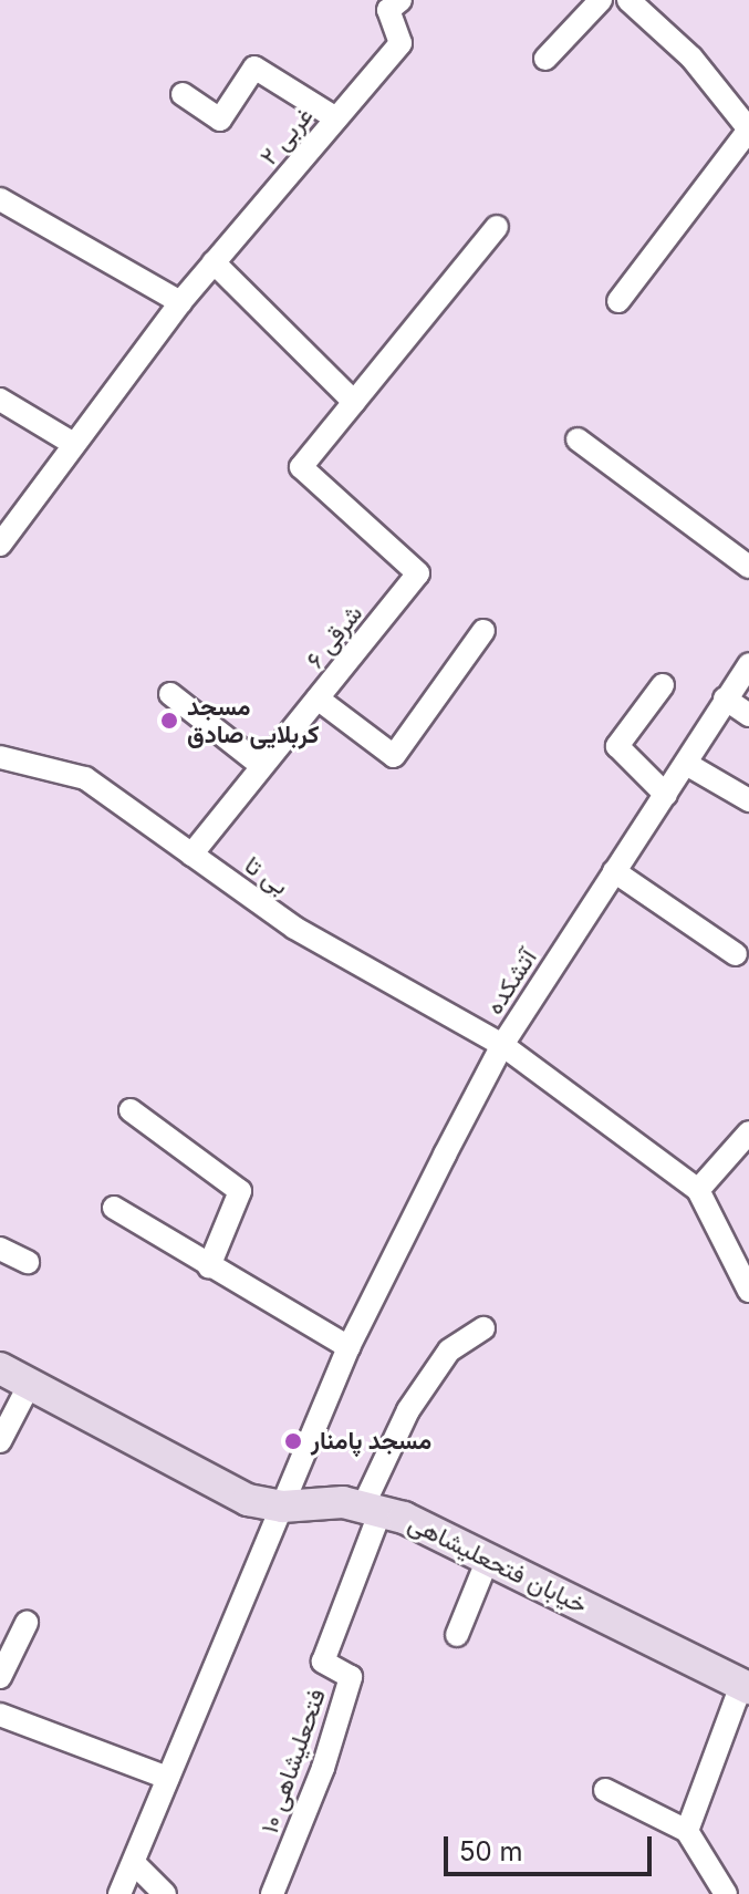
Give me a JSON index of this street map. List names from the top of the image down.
{
  "streets": {
    "street": [
      "۲ غربی",
      "۶ شرقی",
      "بی تا",
      "آتشکده",
      "خیابان فتحعلیشاهی",
      "فتحعلیشاهی ۱۰"
    ]
  },
  "crossings": [
    ["۶ شرقی", "بی تا"],
    ["بی تا", "آتشکده"],
    ["آتشکده", "خیابان فتحعلیشاهی"],
    ["خیابان فتحعلیشاهی", "فتحعلیشاهی ۱۰"]
  ],
  "places": ["مسجد کربلایی صادق", "مسجد پامنار"],
  "scale_bar": "50 m"
}
